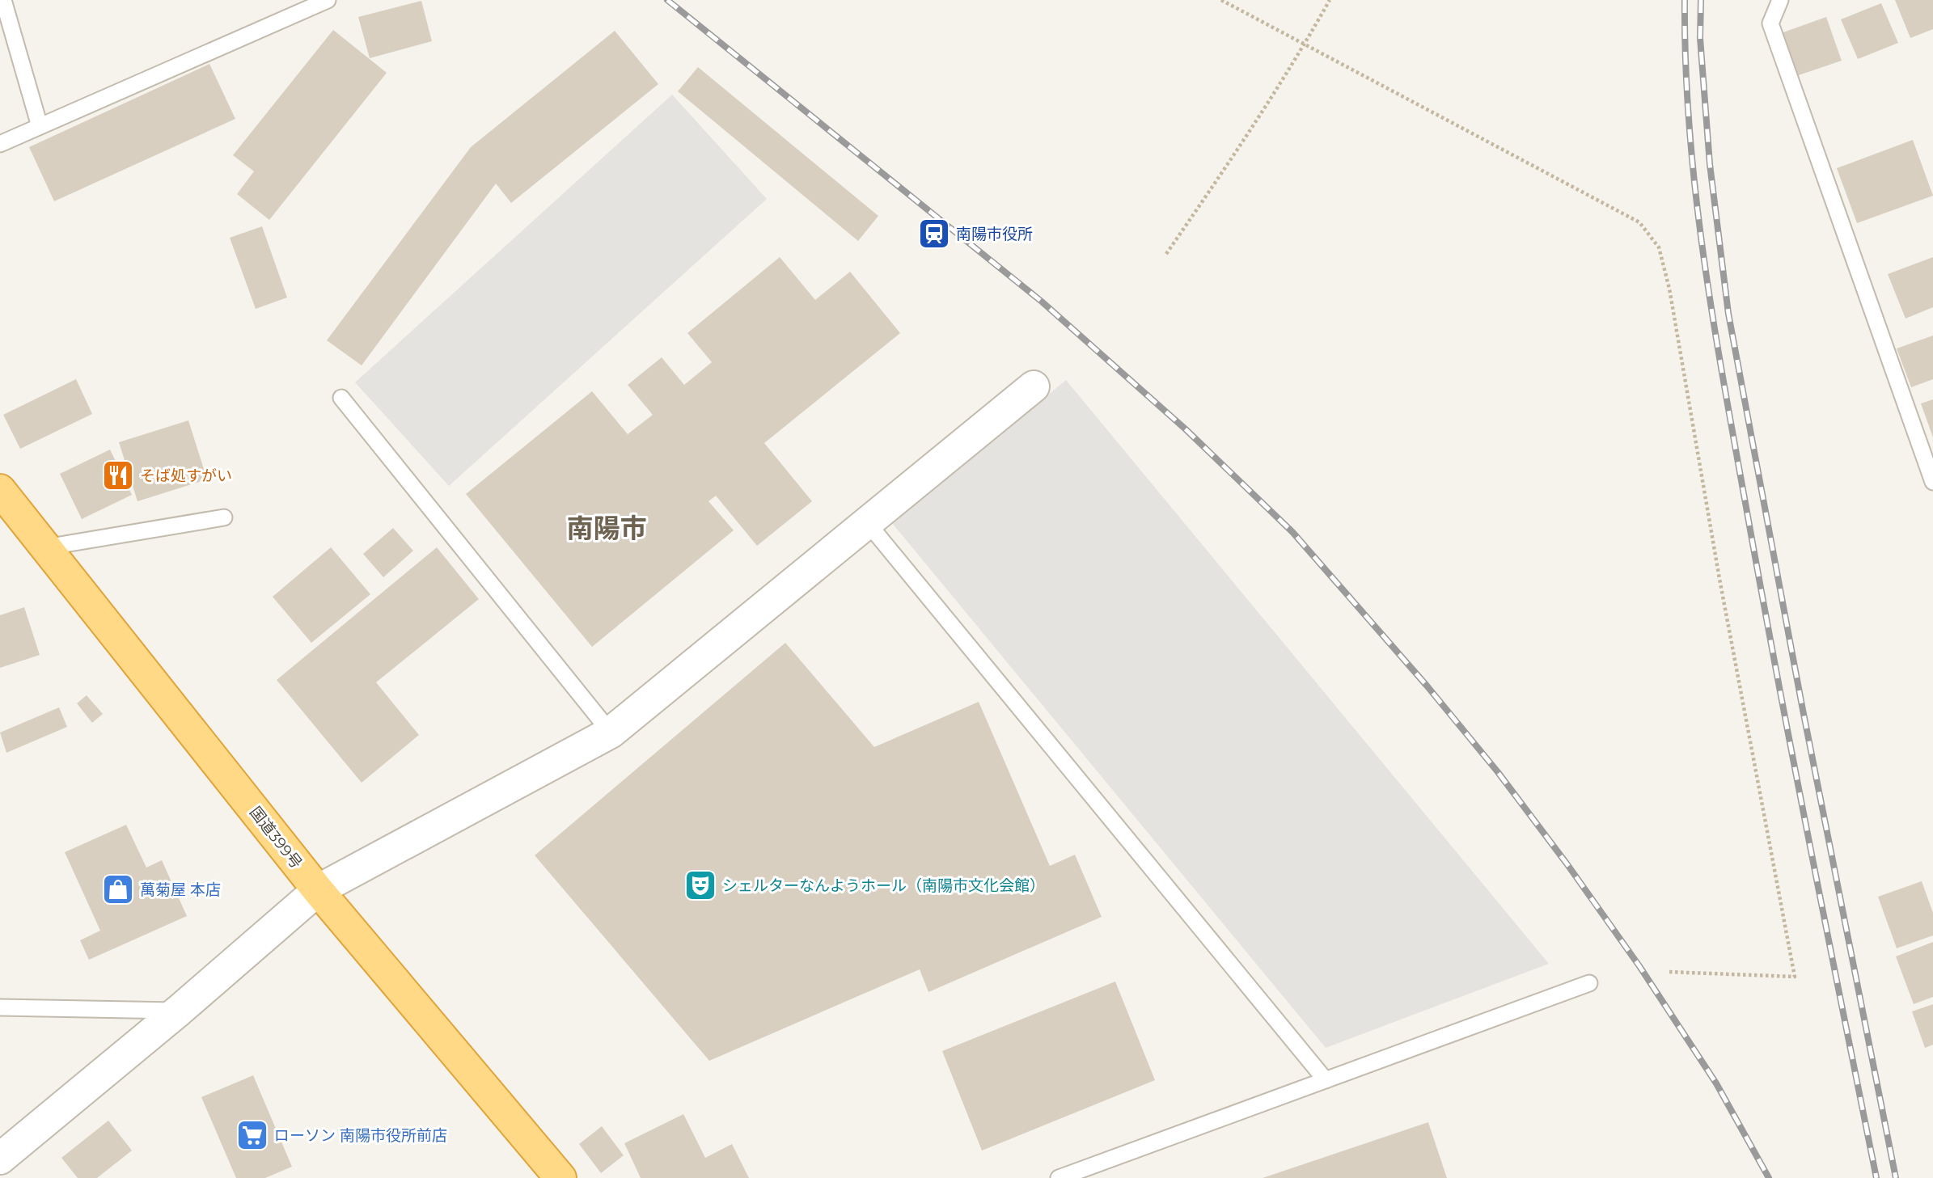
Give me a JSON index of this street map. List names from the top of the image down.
{
  "streets": {
    "highway": ["国道399号"]
  },
  "districts": ["南陽市"],
  "places": {
    "station": ["南陽市役所"],
    "restaurant": ["そば処すがい"],
    "theatre": ["シェルターなんようホール（南陽市文化会館）"],
    "shop": ["萬菊屋 本店"],
    "supermarket": ["ローソン 南陽市役所前店"]
  }
}
